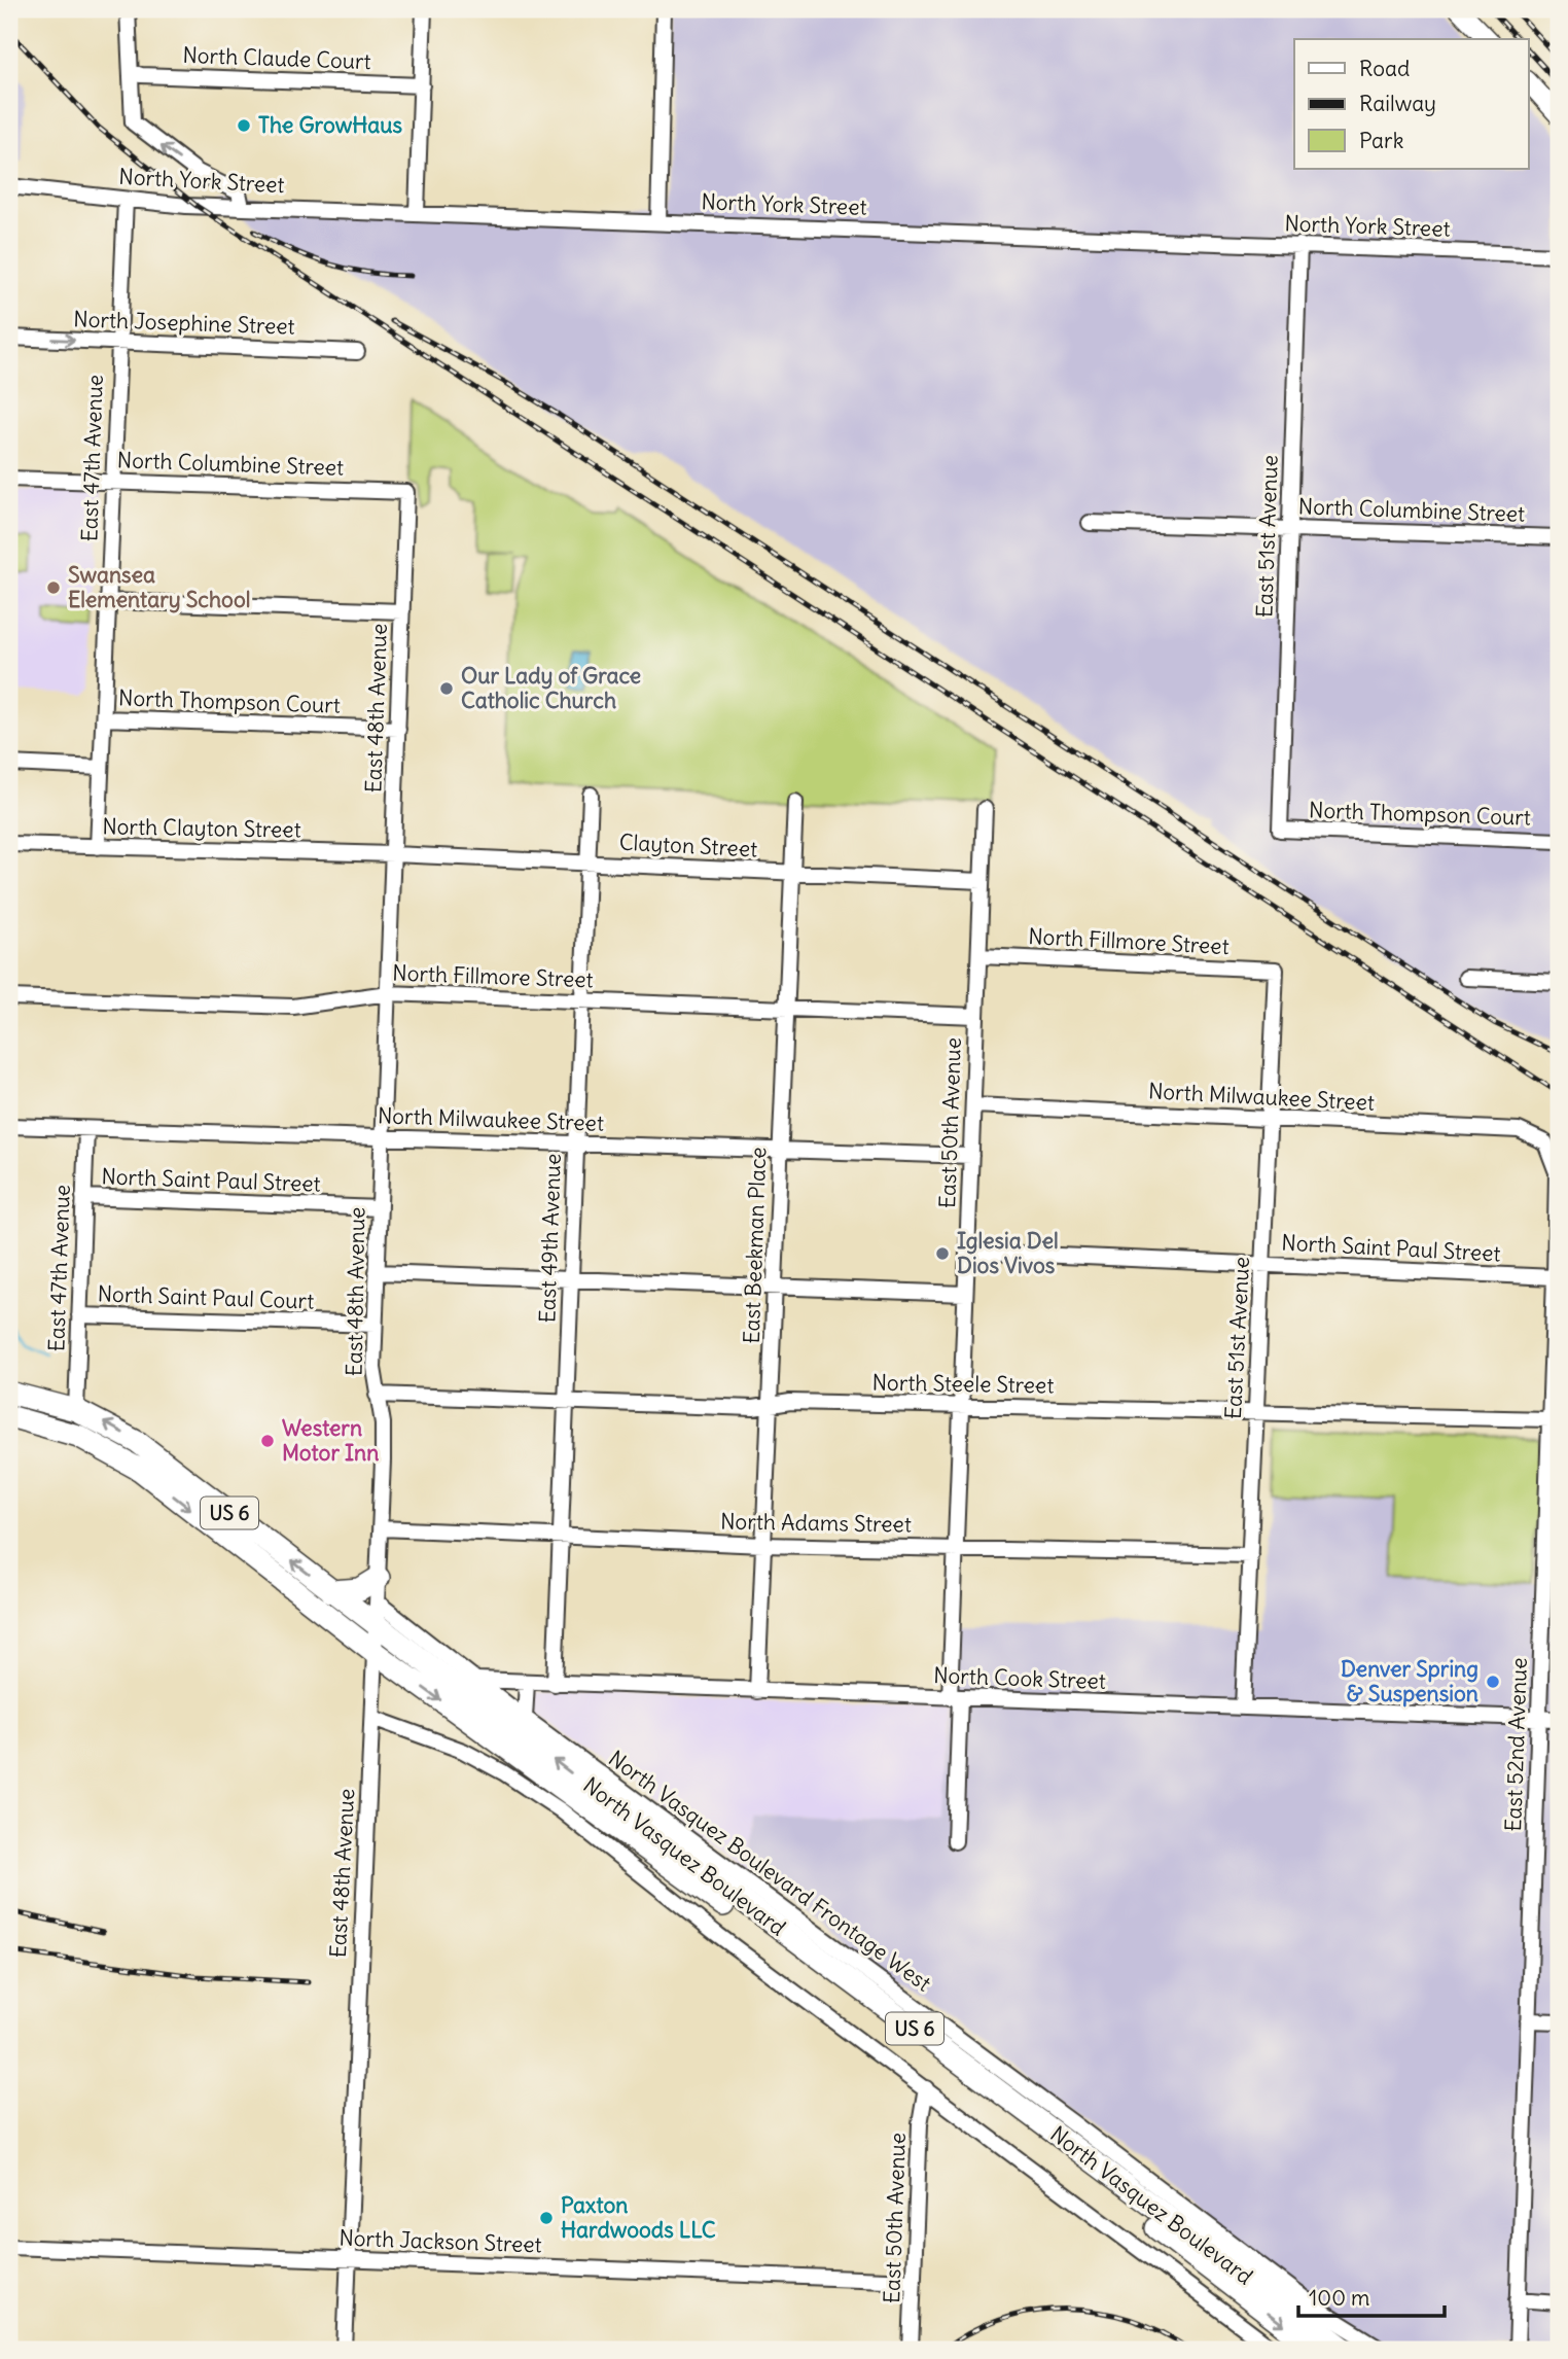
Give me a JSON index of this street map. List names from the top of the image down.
{
  "streets": {
    "highway": ["US 6", "North Vasquez Boulevard"],
    "street": [
      "North Claude Court",
      "North York Street",
      "North Josephine Street",
      "East 47th Avenue",
      "North Columbine Street",
      "East 51st Avenue",
      "North Thompson Court",
      "East 48th Avenue",
      "North Clayton Street",
      "Clayton Street",
      "North Fillmore Street",
      "North Milwaukee Street",
      "East 50th Avenue",
      "North Saint Paul Street",
      "East 49th Avenue",
      "East Beekman Place",
      "North Saint Paul Court",
      "North Steele Street",
      "North Adams Street",
      "North Cook Street",
      "East 52nd Avenue",
      "North Vasquez Boulevard Frontage West",
      "North Jackson Street"
    ]
  },
  "crossings": [
    ["North York Street", "East 47th Avenue"],
    ["North York Street", "East 51st Avenue"],
    ["North Josephine Street", "East 47th Avenue"],
    ["East 47th Avenue", "North Columbine Street"],
    ["East 47th Avenue", "North Thompson Court"],
    ["East 47th Avenue", "North Clayton Street"],
    ["East 47th Avenue", "North Milwaukee Street"],
    ["East 47th Avenue", "North Saint Paul Street"],
    ["East 47th Avenue", "North Saint Paul Court"],
    ["East 47th Avenue", "North Vasquez Boulevard"],
    ["North Columbine Street", "East 51st Avenue"],
    ["North Columbine Street", "East 48th Avenue"],
    ["East 51st Avenue", "North Thompson Court"],
    ["East 51st Avenue", "North Fillmore Street"],
    ["East 51st Avenue", "North Milwaukee Street"],
    ["East 51st Avenue", "North Saint Paul Street"],
    ["East 51st Avenue", "North Steele Street"],
    ["East 51st Avenue", "North Adams Street"],
    ["East 51st Avenue", "North Cook Street"],
    ["North Thompson Court", "East 48th Avenue"],
    ["East 48th Avenue", "North Clayton Street"],
    ["East 48th Avenue", "Clayton Street"],
    ["East 48th Avenue", "North Fillmore Street"],
    ["East 48th Avenue", "North Milwaukee Street"],
    ["East 48th Avenue", "North Saint Paul Street"],
    ["East 48th Avenue", "North Saint Paul Court"],
    ["East 48th Avenue", "North Steele Street"],
    ["East 48th Avenue", "North Adams Street"],
    ["East 48th Avenue", "North Vasquez Boulevard"],
    ["East 48th Avenue", "North Vasquez Boulevard Frontage West"],
    ["East 48th Avenue", "North Jackson Street"],
    ["North Clayton Street", "Clayton Street"],
    ["Clayton Street", "East 50th Avenue"],
    ["Clayton Street", "East 49th Avenue"],
    ["Clayton Street", "East Beekman Place"],
    ["North Fillmore Street", "East 50th Avenue"],
    ["North Fillmore Street", "East 49th Avenue"],
    ["North Fillmore Street", "East Beekman Place"],
    ["North Milwaukee Street", "East 50th Avenue"],
    ["North Milwaukee Street", "East 49th Avenue"],
    ["North Milwaukee Street", "East Beekman Place"],
    ["North Milwaukee Street", "East 52nd Avenue"],
    ["East 50th Avenue", "North Saint Paul Street"],
    ["East 50th Avenue", "North Steele Street"],
    ["East 50th Avenue", "North Adams Street"],
    ["East 50th Avenue", "North Cook Street"],
    ["East 50th Avenue", "North Jackson Street"],
    ["North Saint Paul Street", "East 52nd Avenue"],
    ["East 49th Avenue", "North Steele Street"],
    ["East 49th Avenue", "North Adams Street"],
    ["East 49th Avenue", "North Cook Street"],
    ["East Beekman Place", "North Steele Street"],
    ["East Beekman Place", "North Adams Street"],
    ["East Beekman Place", "North Cook Street"],
    ["North Steele Street", "East 52nd Avenue"],
    ["North Cook Street", "East 52nd Avenue"],
    ["North Cook Street", "North Vasquez Boulevard Frontage West"],
    ["North Vasquez Boulevard", "North Vasquez Boulevard Frontage West"]
  ],
  "places": [
    "The GrowHaus",
    "Swansea Elementary School",
    "Our Lady of Grace Catholic Church",
    "Iglesia Del Dios Vivos",
    "Western Motor Inn",
    "Denver Spring & Suspension",
    "Paxton Hardwoods LLC"
  ],
  "legend": ["Road", "Railway", "Park"],
  "scale_bar": "100 m"
}
